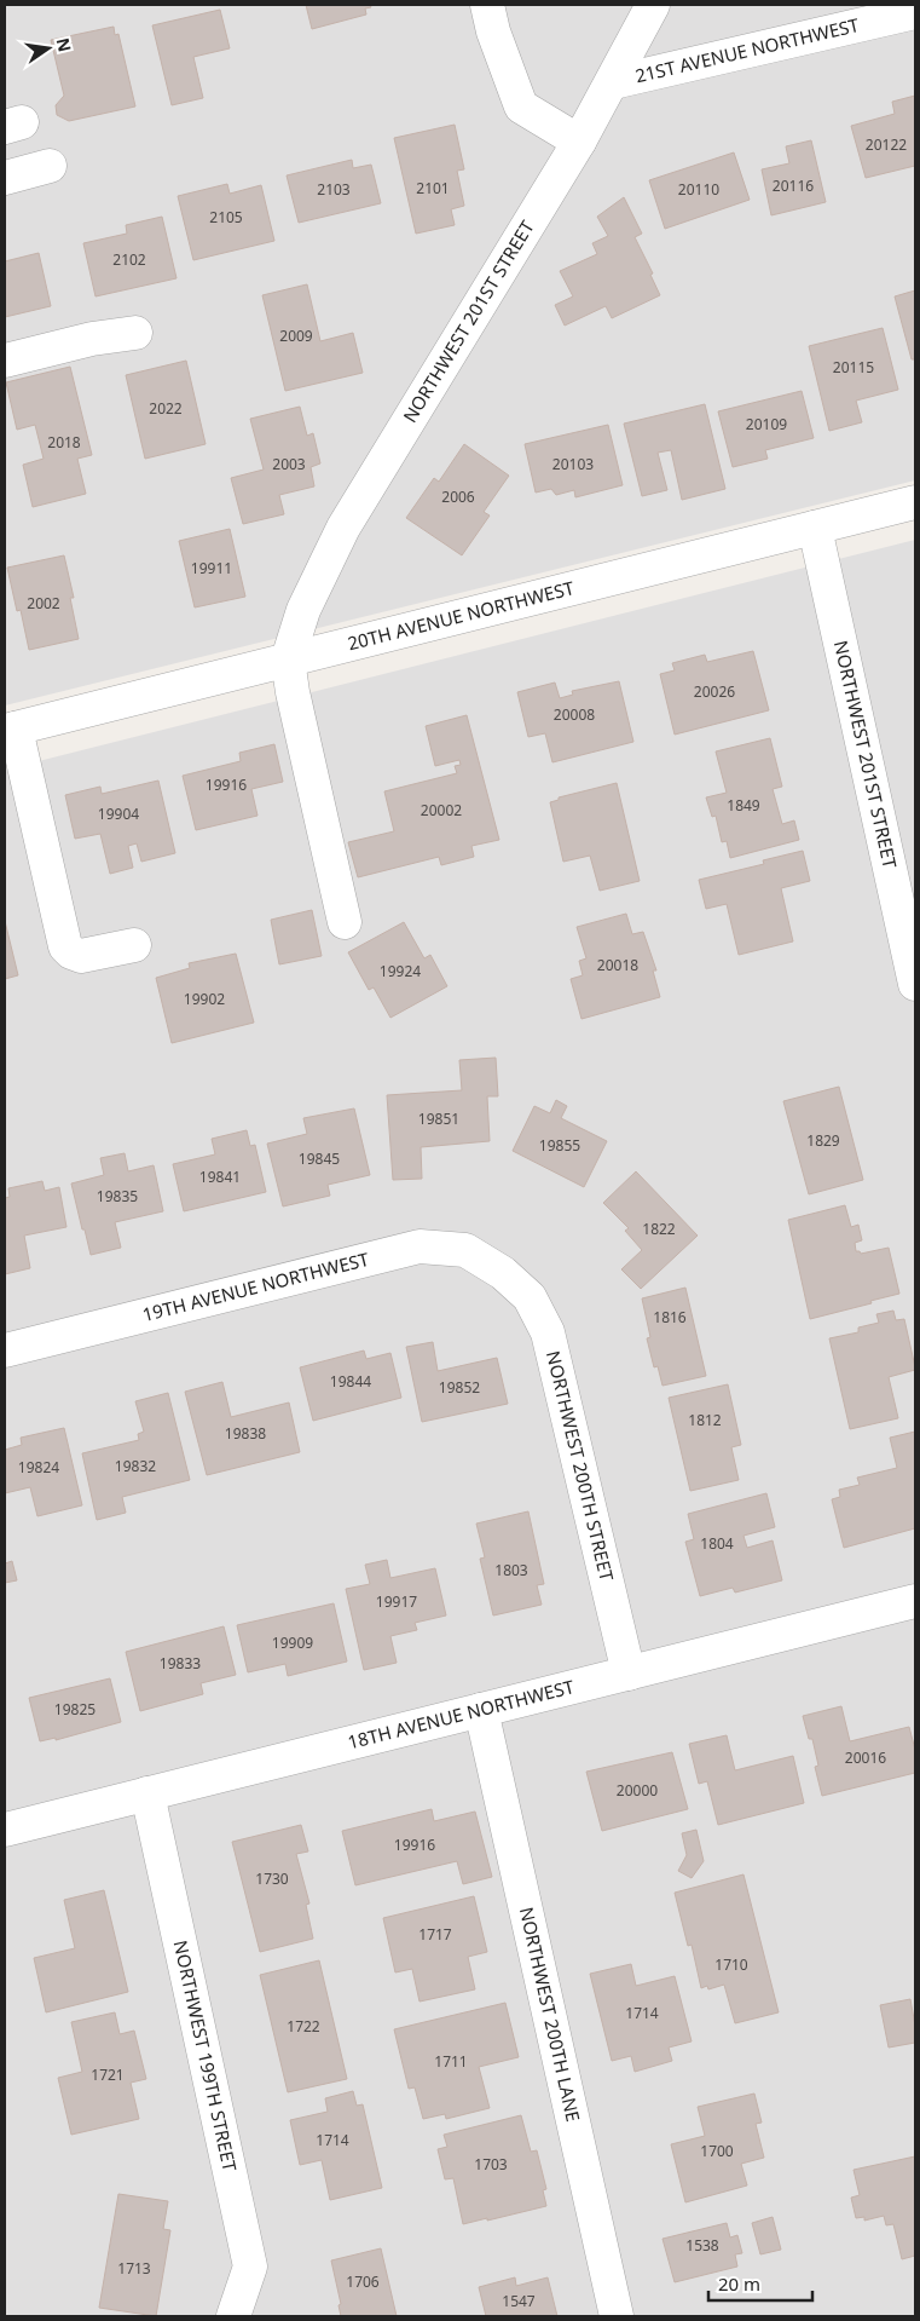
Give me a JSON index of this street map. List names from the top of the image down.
{
  "streets": {
    "street": [
      "21ST AVENUE NORTHWEST",
      "NORTHWEST 201ST STREET",
      "20TH AVENUE NORTHWEST",
      "19TH AVENUE NORTHWEST",
      "NORTHWEST 200TH STREET",
      "18TH AVENUE NORTHWEST",
      "NORTHWEST 200TH LANE",
      "NORTHWEST 199TH STREET"
    ]
  },
  "crossings": [
    ["21ST AVENUE NORTHWEST", "NORTHWEST 201ST STREET"],
    ["NORTHWEST 201ST STREET", "20TH AVENUE NORTHWEST"],
    ["19TH AVENUE NORTHWEST", "NORTHWEST 200TH STREET"],
    ["NORTHWEST 200TH STREET", "18TH AVENUE NORTHWEST"],
    ["18TH AVENUE NORTHWEST", "NORTHWEST 200TH LANE"],
    ["18TH AVENUE NORTHWEST", "NORTHWEST 199TH STREET"]
  ],
  "house_numbers": [
    "20122",
    "20116",
    "2101",
    "2103",
    "20110",
    "2105",
    "2102",
    "2009",
    "20115",
    "2022",
    "20109",
    "2018",
    "2003",
    "20103",
    "2006",
    "19911",
    "2002",
    "20026",
    "20008",
    "19916",
    "1849",
    "20002",
    "19904",
    "20018",
    "19924",
    "19902",
    "19851",
    "1829",
    "19855",
    "19845",
    "19841",
    "19835",
    "1822",
    "1816",
    "19844",
    "19852",
    "1812",
    "19838",
    "19832",
    "19824",
    "1804",
    "1803",
    "19917",
    "19909",
    "19833",
    "19825",
    "20016",
    "20000",
    "19916",
    "1730",
    "1717",
    "1710",
    "1714",
    "1722",
    "1711",
    "1721",
    "1714",
    "1700",
    "1703",
    "1538",
    "1713",
    "1706",
    "1547"
  ],
  "scale_bar": "20 m",
  "north": "right"
}
